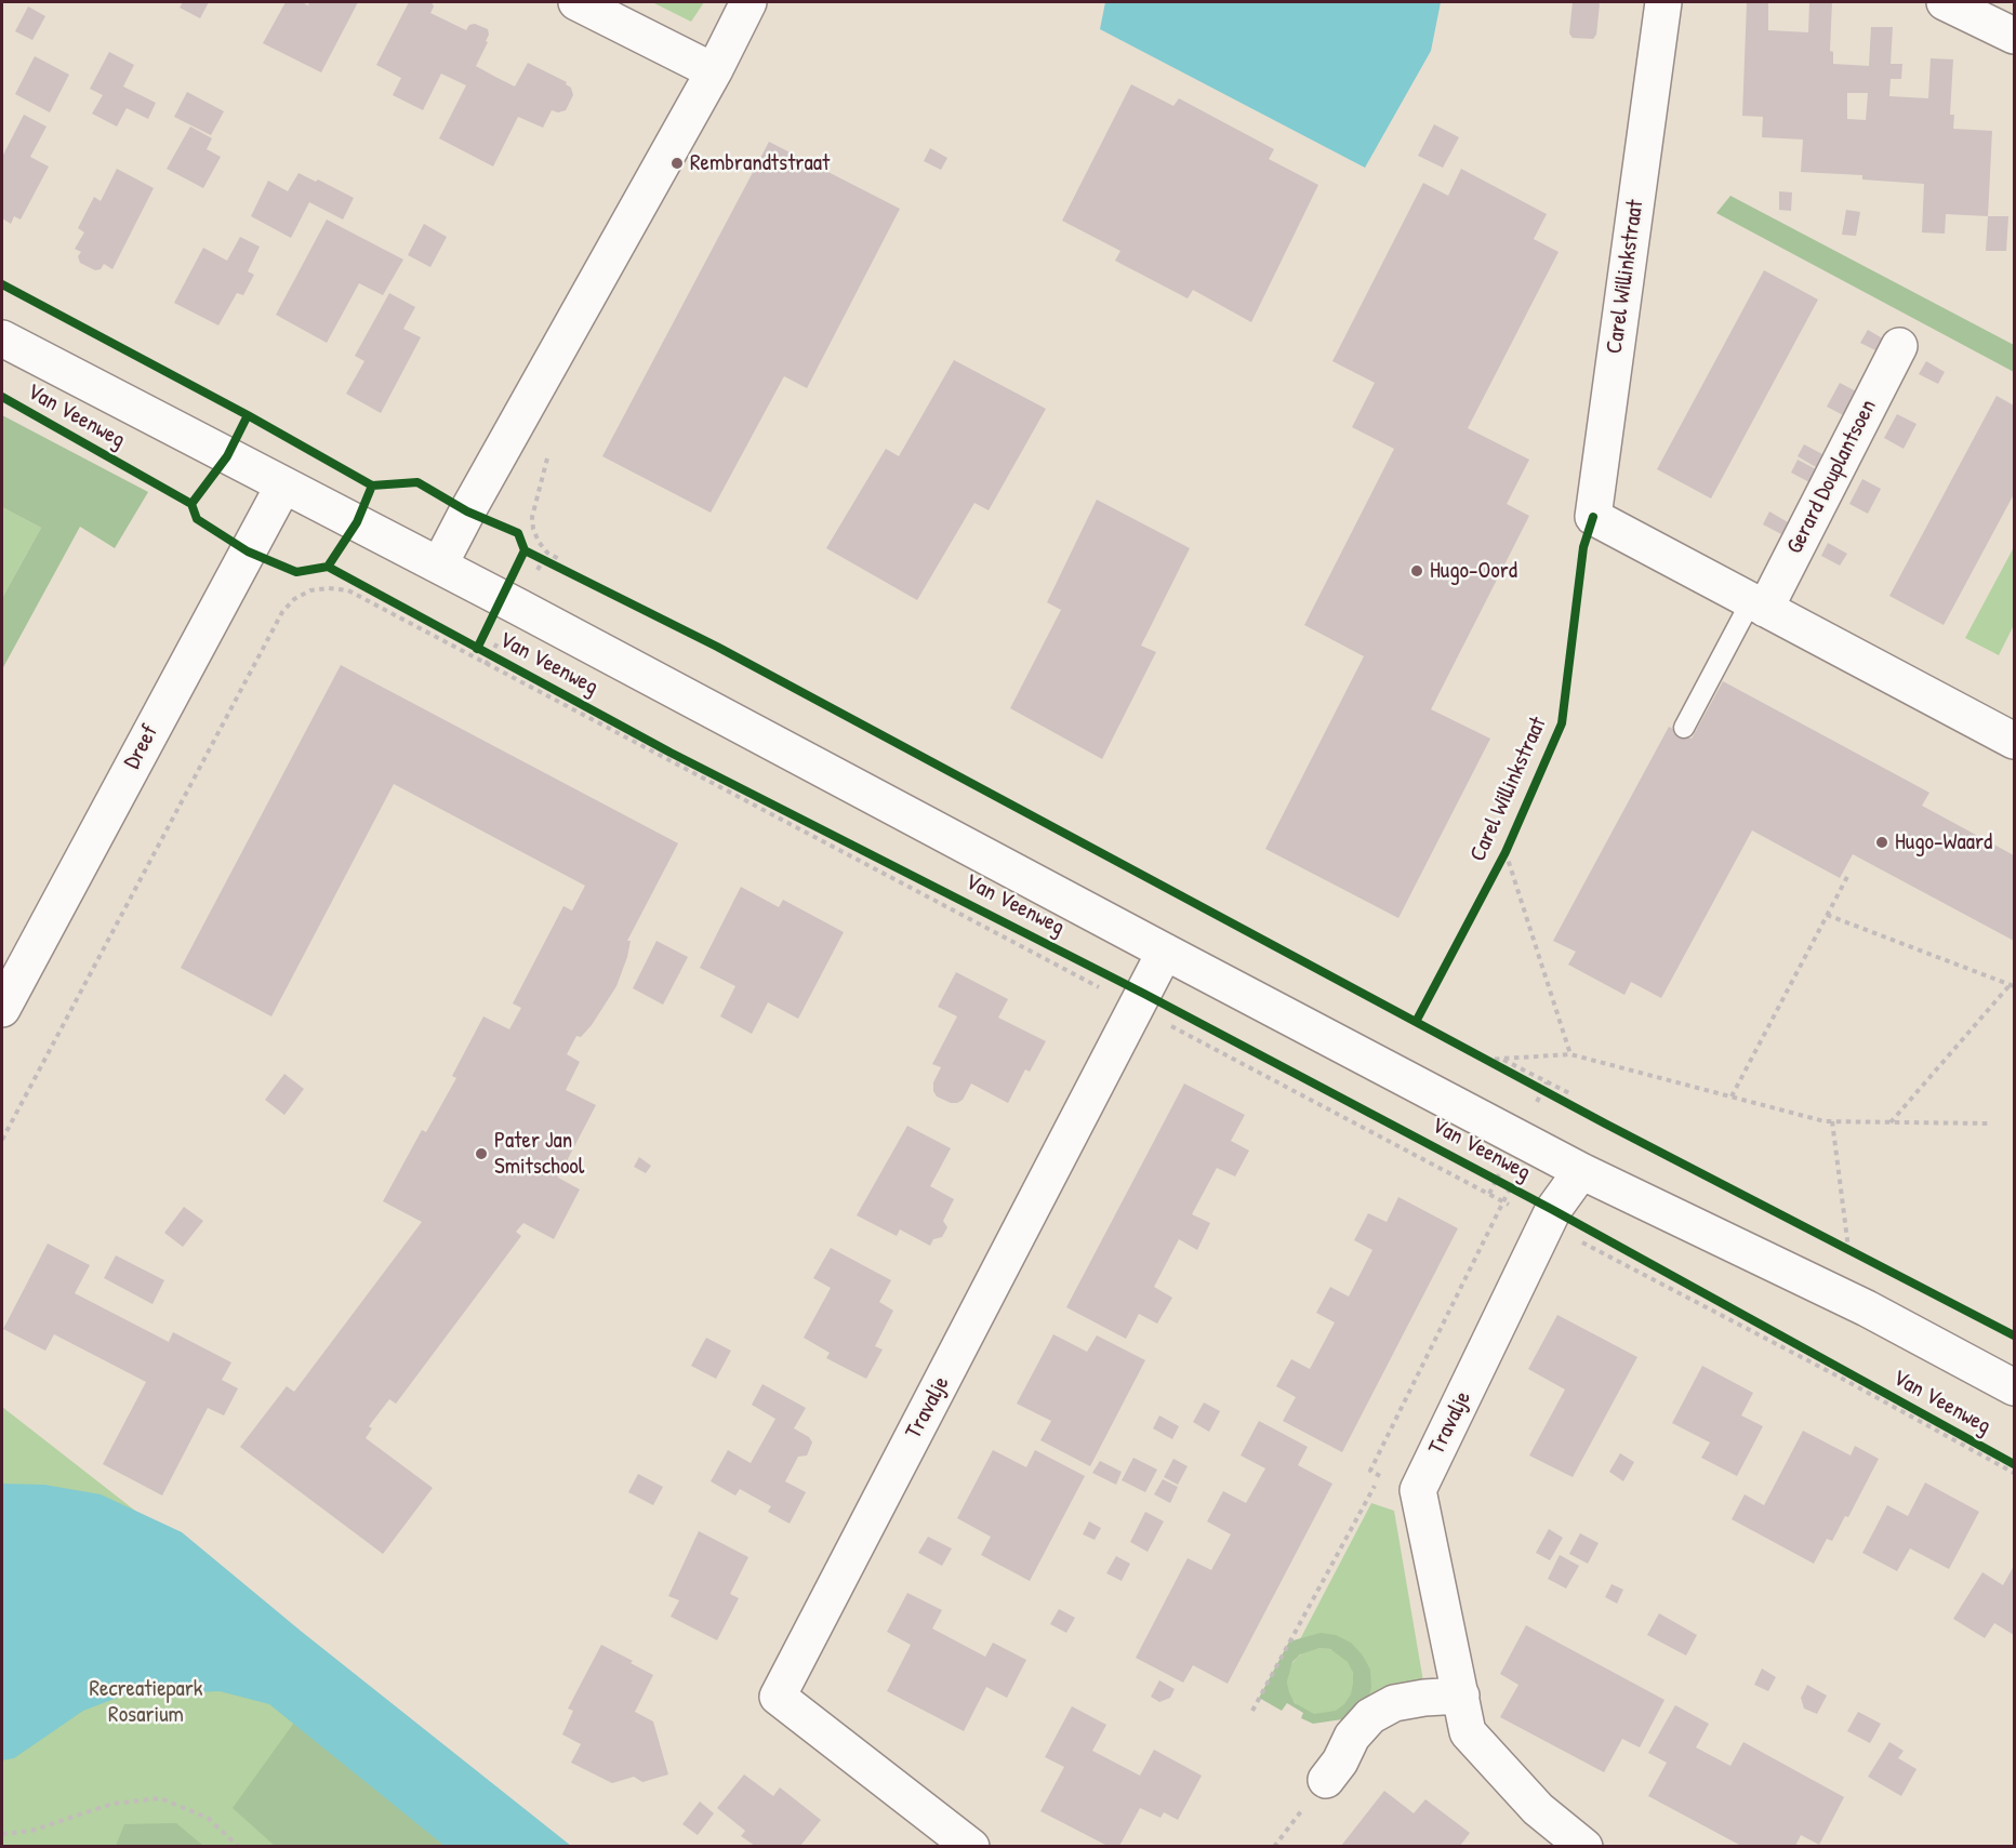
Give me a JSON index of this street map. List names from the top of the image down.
{
  "streets": {
    "street": [
      "Carel Willinkstraat",
      "Van Veenweg",
      "Gerard Douplantsoen",
      "Dreef",
      "Travalje"
    ]
  },
  "crossings": [
    ["Carel Willinkstraat", "Gerard Douplantsoen"],
    ["Van Veenweg", "Dreef"],
    ["Van Veenweg", "Travalje"]
  ],
  "parks": ["Recreatiepark Rosarium"],
  "places": [
    "Rembrandtstraat",
    "Hugo-Oord",
    "Hugo-Waard",
    "Pater Jan Smitschool"
  ]
}
